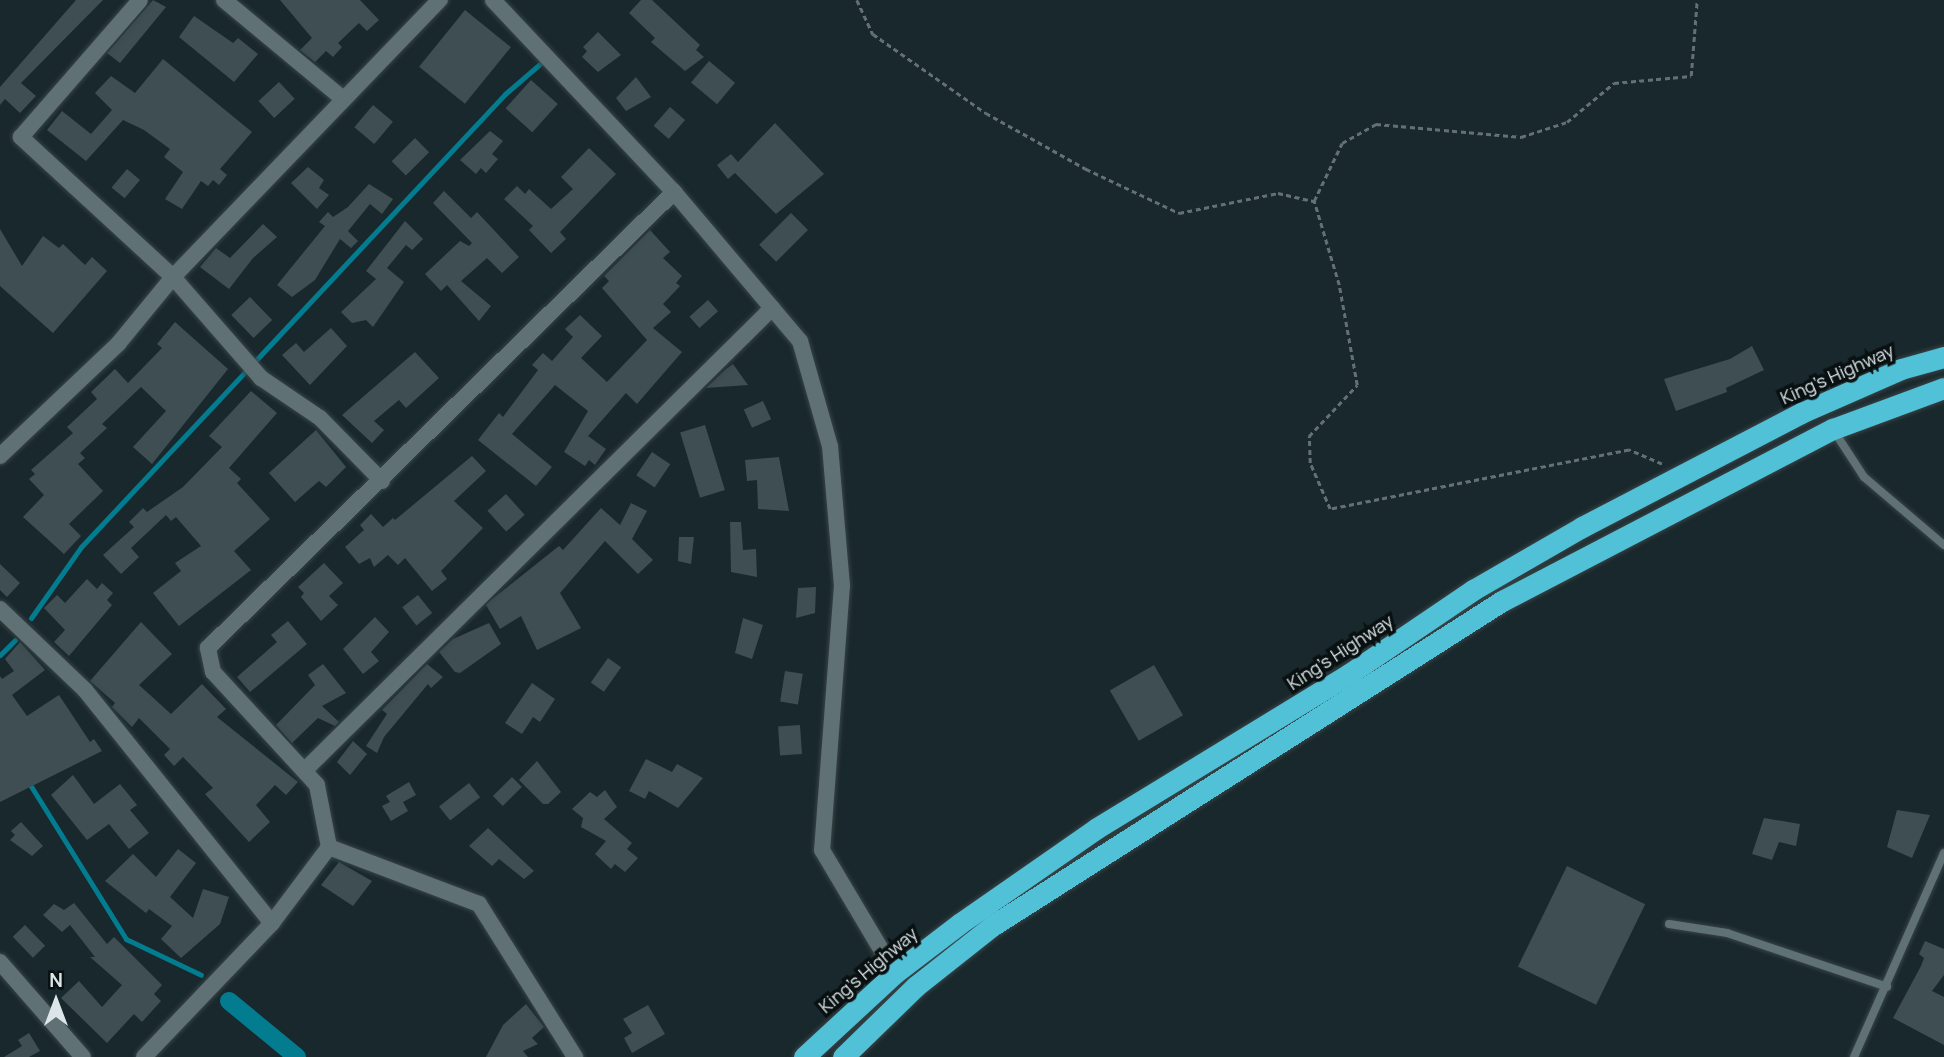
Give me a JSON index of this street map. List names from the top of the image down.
{
  "streets": {
    "highway": ["King's Highway"]
  },
  "north": "top"
}
